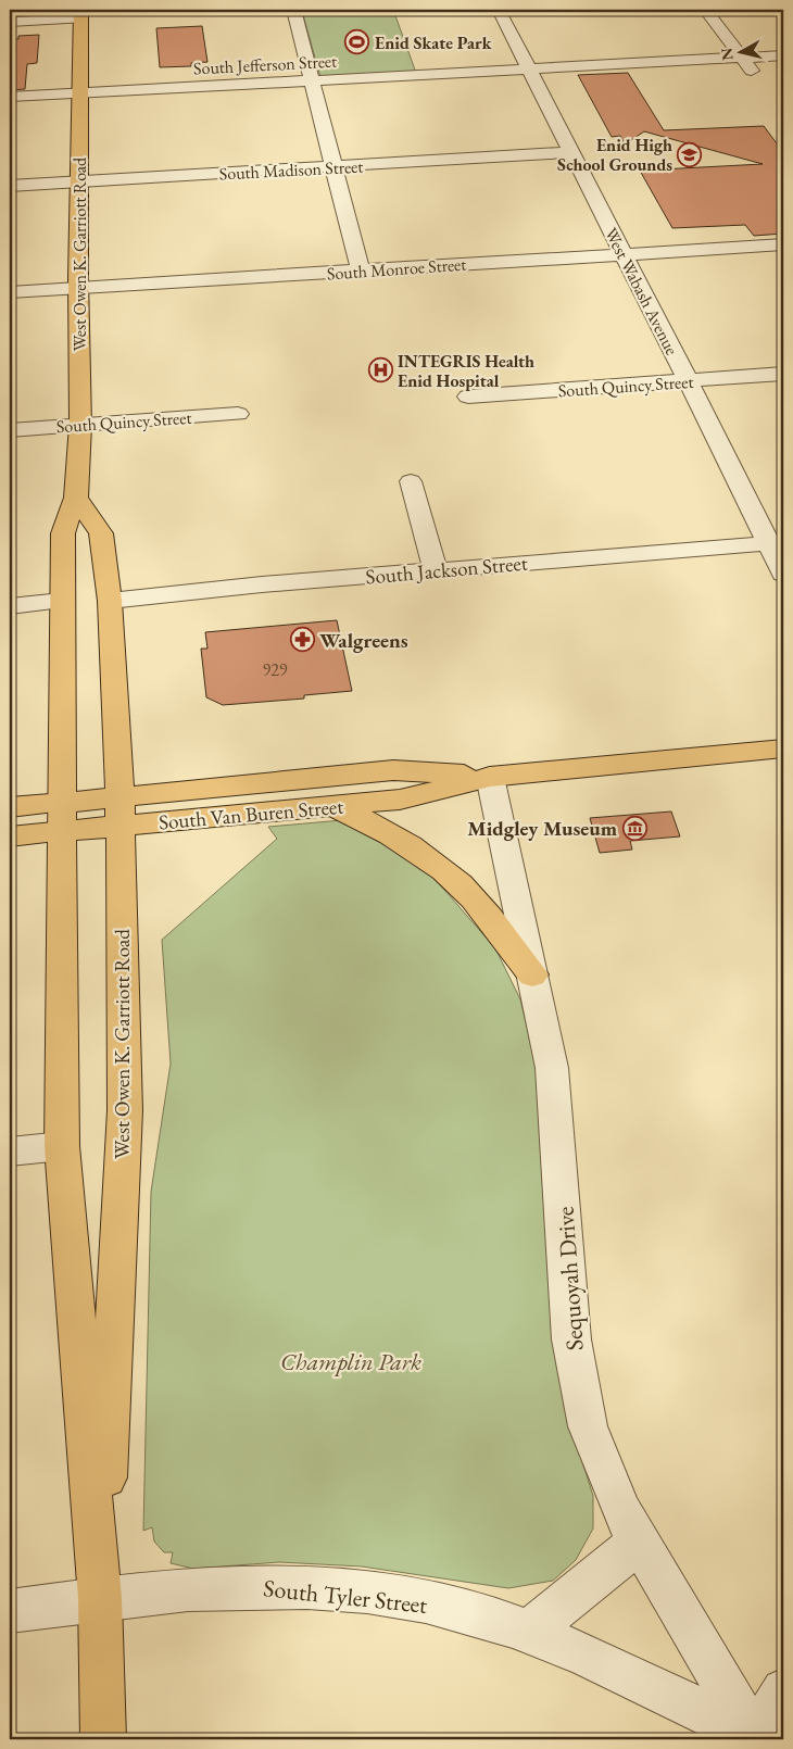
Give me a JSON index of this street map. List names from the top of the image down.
{
  "streets": {
    "main road": ["West Owen K. Garriott Road", "South Van Buren Street"],
    "street": [
      "South Jefferson Street",
      "South Madison Street",
      "South Monroe Street",
      "West Wabash Avenue",
      "South Quincy Street",
      "South Jackson Street",
      "Sequoyah Drive",
      "South Tyler Street"
    ]
  },
  "crossings": [
    ["South Jefferson Street", "West Owen K. Garriott Road"],
    ["South Jefferson Street", "West Wabash Avenue"],
    ["South Madison Street", "West Owen K. Garriott Road"],
    ["South Madison Street", "West Wabash Avenue"],
    ["West Owen K. Garriott Road", "South Monroe Street"],
    ["West Owen K. Garriott Road", "South Quincy Street"],
    ["West Owen K. Garriott Road", "South Jackson Street"],
    ["West Owen K. Garriott Road", "South Van Buren Street"],
    ["West Owen K. Garriott Road", "South Tyler Street"],
    ["South Monroe Street", "West Wabash Avenue"],
    ["West Wabash Avenue", "South Quincy Street"],
    ["West Wabash Avenue", "South Jackson Street"],
    ["South Van Buren Street", "Sequoyah Drive"],
    ["Sequoyah Drive", "South Tyler Street"]
  ],
  "parks": ["Champlin Park"],
  "places": {
    "sports": ["Enid Skate Park"],
    "school or university": ["Enid High School Grounds"],
    "hospital": ["INTEGRIS Health Enid Hospital"],
    "pharmacy": ["Walgreens"],
    "museum": ["Midgley Museum"]
  },
  "house_numbers": ["929"],
  "north": "left"
}
